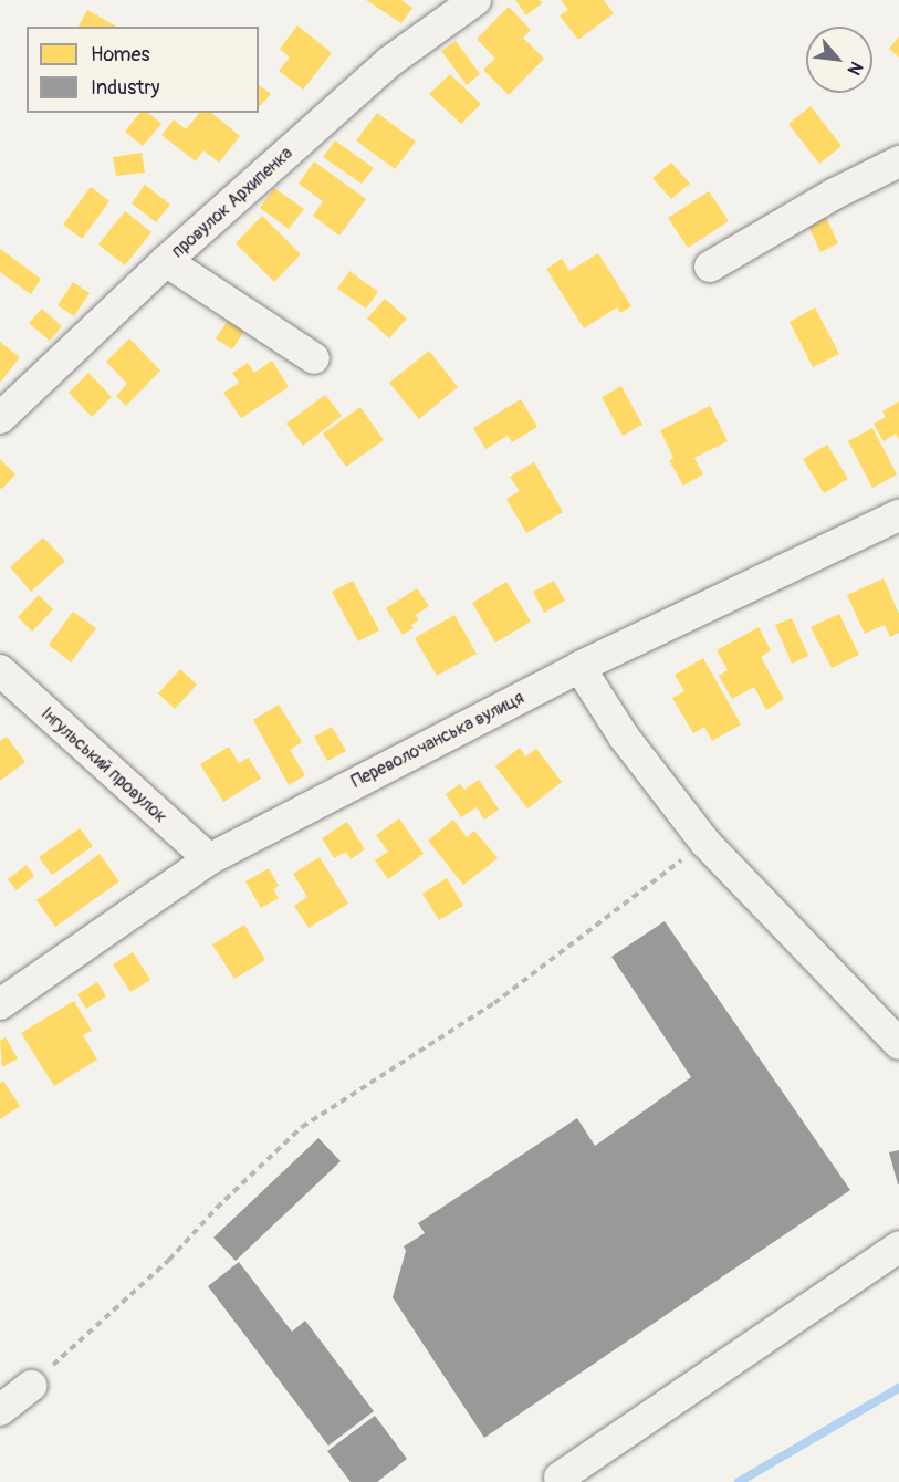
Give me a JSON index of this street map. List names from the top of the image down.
{
  "streets": {
    "street": ["провулок Архипенка", "Переволочанська вулиця", "Інгульський провулок"]
  },
  "crossings": [
    ["Переволочанська вулиця", "Інгульський провулок"]
  ],
  "legend": ["Homes", "Industry"],
  "north": "bottom right"
}
